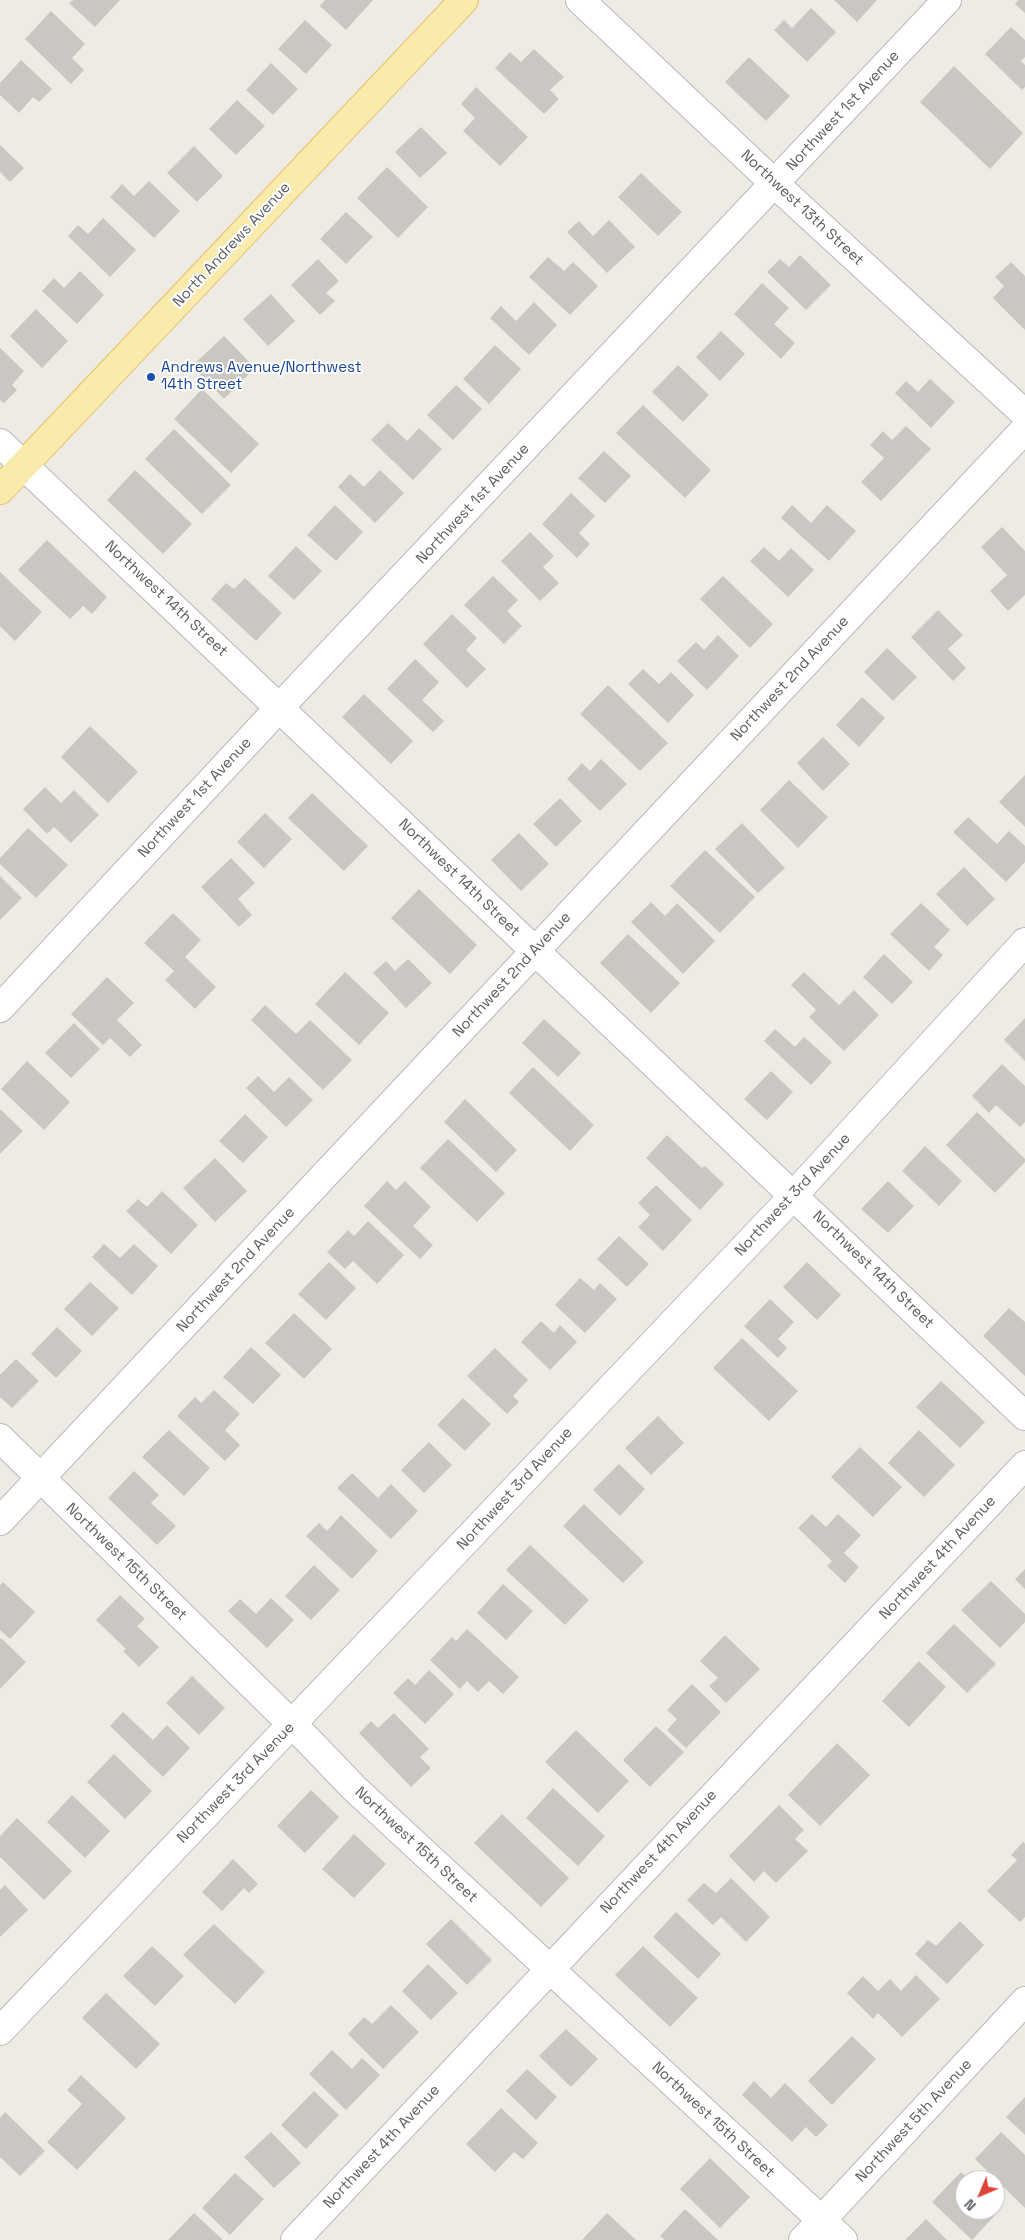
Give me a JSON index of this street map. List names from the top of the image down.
{
  "streets": {
    "main road": ["North Andrews Avenue"],
    "street": [
      "Northwest 1st Avenue",
      "Northwest 13th Street",
      "Northwest 14th Street",
      "Northwest 2nd Avenue",
      "Northwest 3rd Avenue",
      "Northwest 4th Avenue",
      "Northwest 15th Street",
      "Northwest 5th Avenue"
    ]
  },
  "crossings": [
    ["Northwest 1st Avenue", "Northwest 13th Street"],
    ["Northwest 1st Avenue", "Northwest 14th Street"],
    ["North Andrews Avenue", "Northwest 14th Street"],
    ["Northwest 14th Street", "Northwest 2nd Avenue"],
    ["Northwest 14th Street", "Northwest 3rd Avenue"],
    ["Northwest 2nd Avenue", "Northwest 15th Street"],
    ["Northwest 3rd Avenue", "Northwest 15th Street"],
    ["Northwest 4th Avenue", "Northwest 15th Street"],
    ["Northwest 15th Street", "Northwest 5th Avenue"]
  ],
  "places": ["Andrews Avenue/Northwest 14th Street"],
  "north": "bottom left"
}
